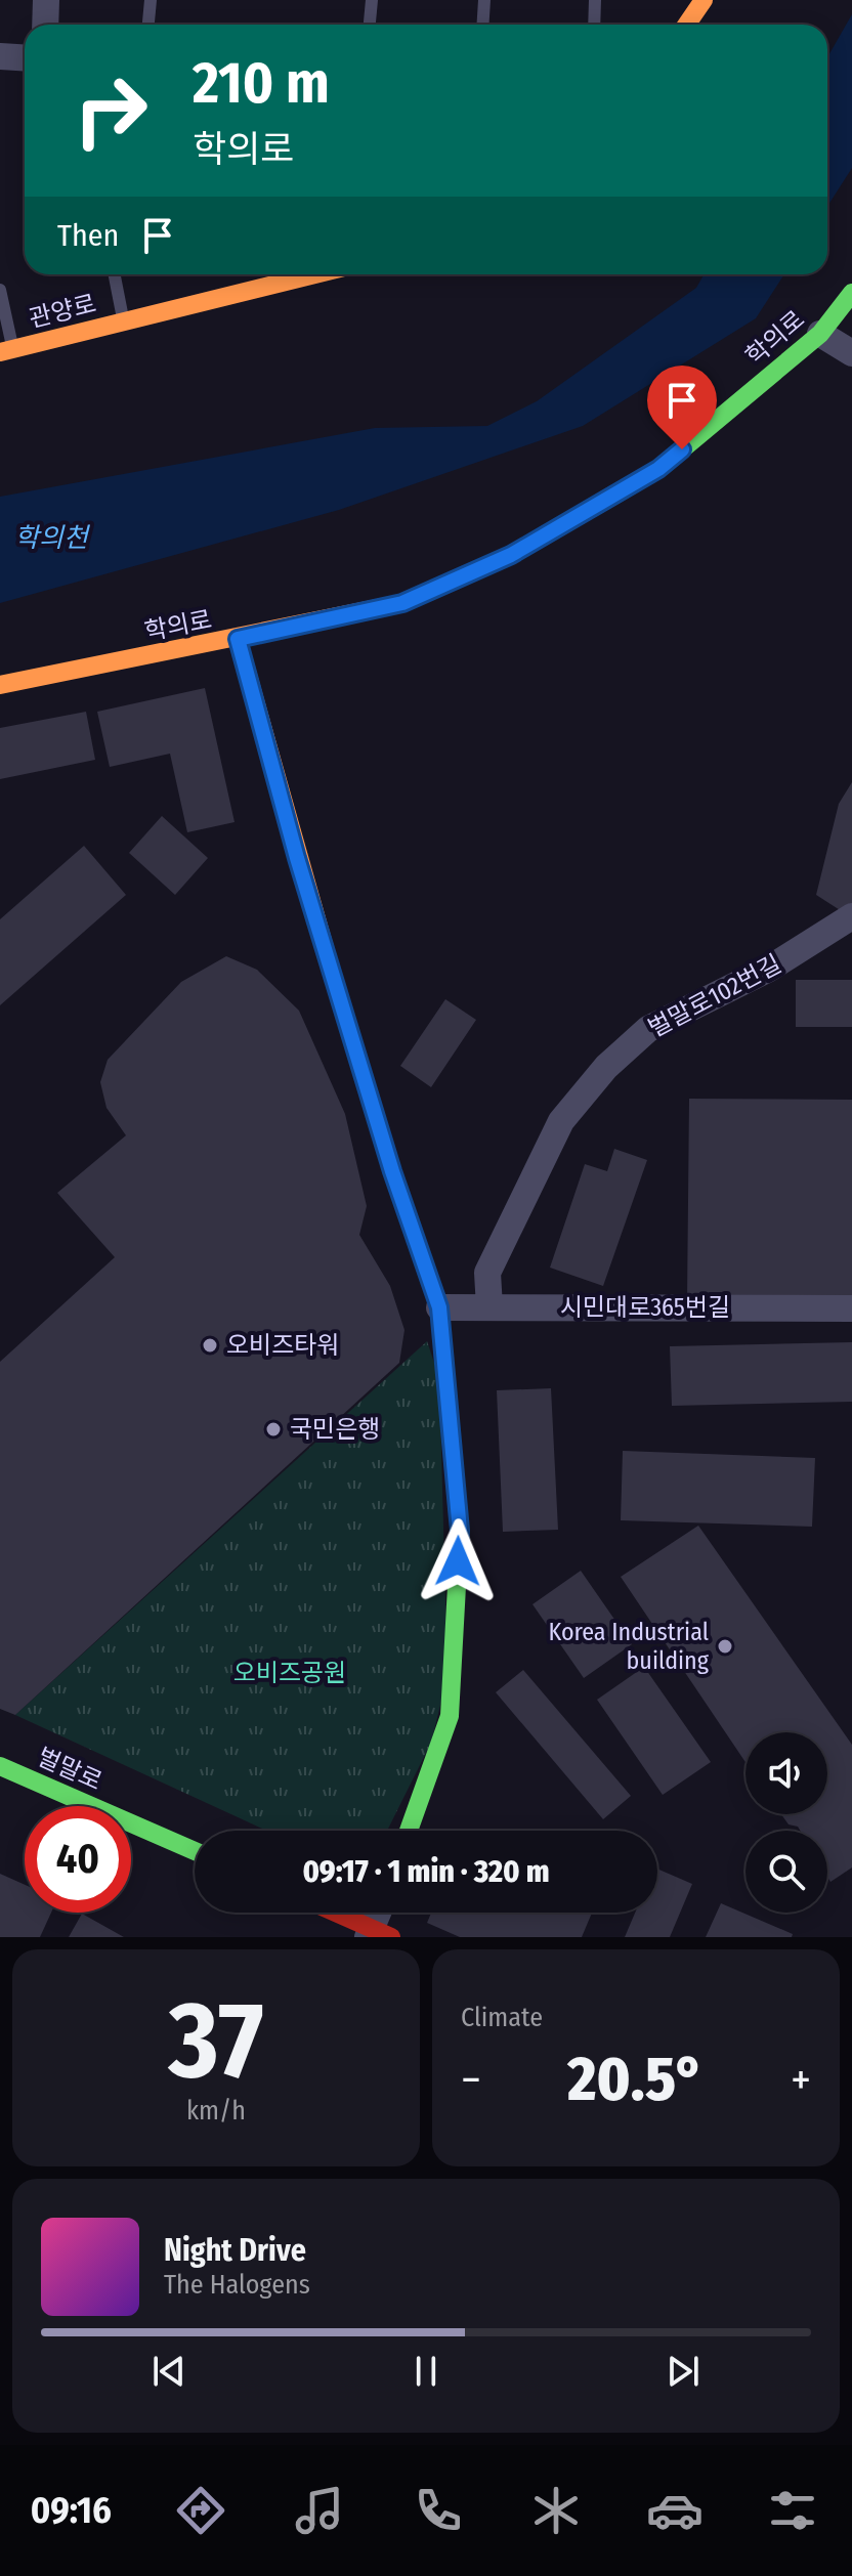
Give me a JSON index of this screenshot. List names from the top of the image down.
{
  "streets": {
    "street": [
      "관양로",
      "학의로",
      "벌말로102번길",
      "시민대로365번길",
      "벌말로"
    ]
  },
  "crossings": [
    ["벌말로102번길", "시민대로365번길"]
  ],
  "water": ["학의천"],
  "parks": ["오비즈공원"],
  "places": ["오비즈타워", "국민은행", "Korea Industrial building"],
  "page": {
    "turn": ["210 m", "학의로"],
    "then": "Then",
    "limit": "40",
    "trip": "09:17 · 1 min · 320 m",
    "tile": [
      ["37", "km/h"],
      "Climate"
    ],
    "heat": ["−", "20.5°", "+"],
    "song": ["Night Drive", "The Halogens"],
    "tabs": "09:16"
  }
}
